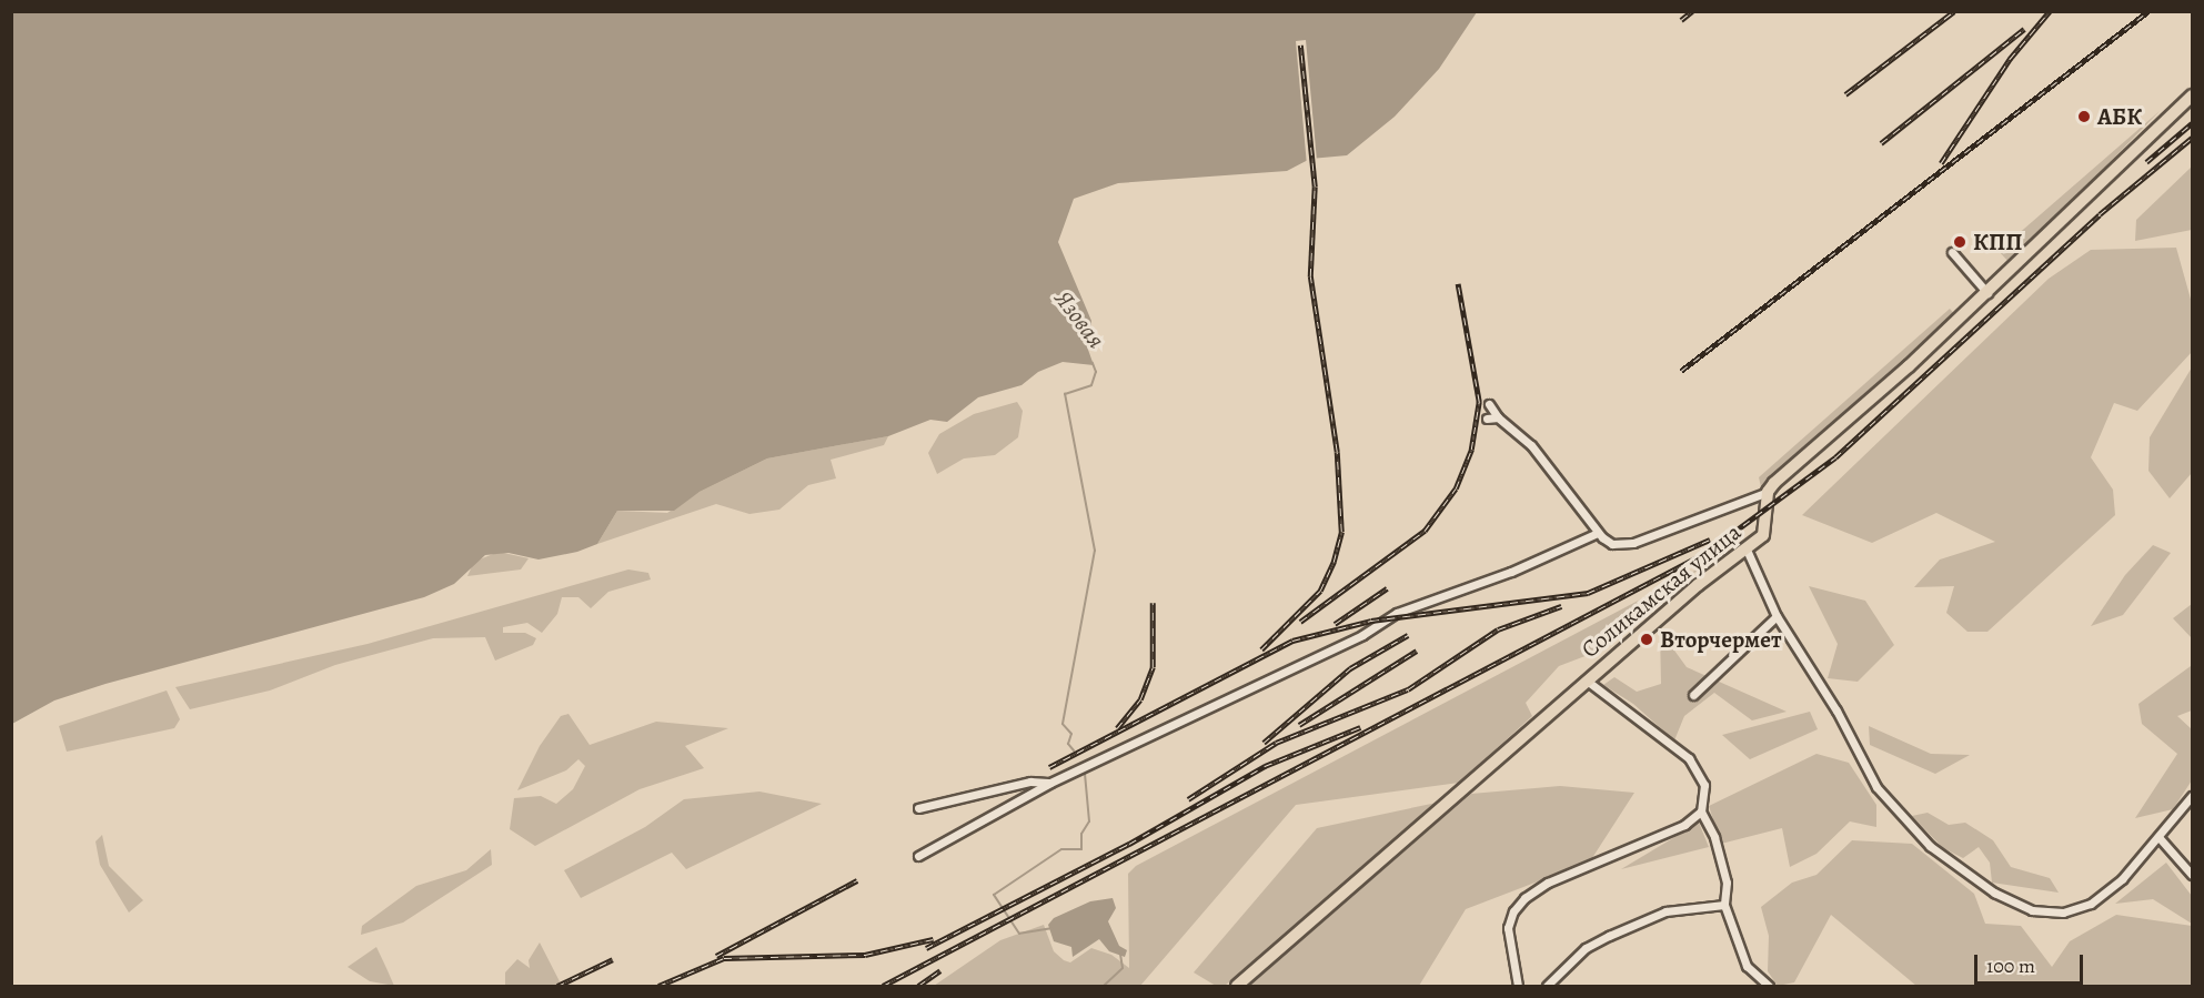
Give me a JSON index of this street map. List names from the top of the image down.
{
  "streets": {
    "main road": ["Соликамская улица"]
  },
  "water": ["Язовая"],
  "places": ["АБК", "КПП", "Вторчермет"],
  "scale_bar": "100 m"
}
